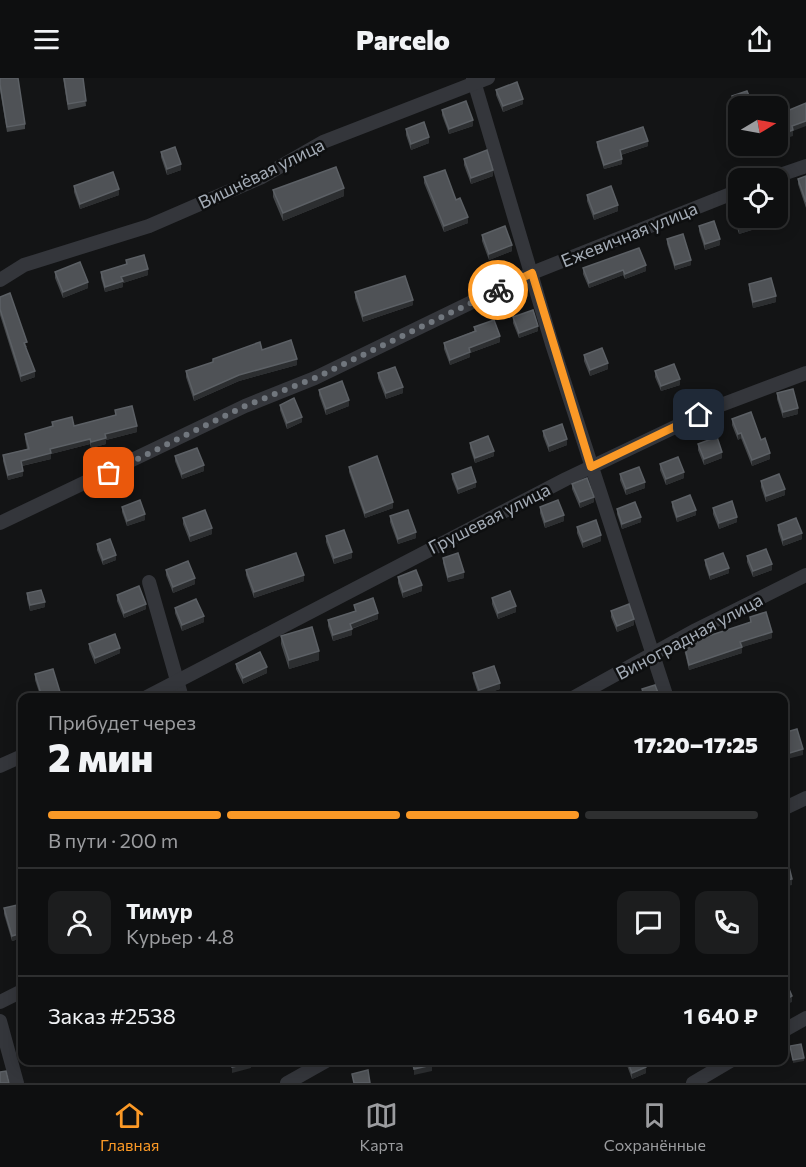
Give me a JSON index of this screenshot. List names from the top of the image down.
{
  "streets": {
    "street": [
      "Вишнёвая улица",
      "Ежевичная улица",
      "Грушевая улица",
      "Виноградная улица"
    ]
  },
  "north": "right",
  "page": {
    "header": "Parcelo",
    "heading": ["2 мин", "Прибудет через", "17:20–17:25"],
    "panel": [
      "Тимур",
      "Курьер · 4.8",
      "Заказ #2538",
      "1 640 ₽"
    ],
    "bar": "В пути · 200 m",
    "tabs": ["Главная", "Карта", "Сохранённые"]
  }
}
